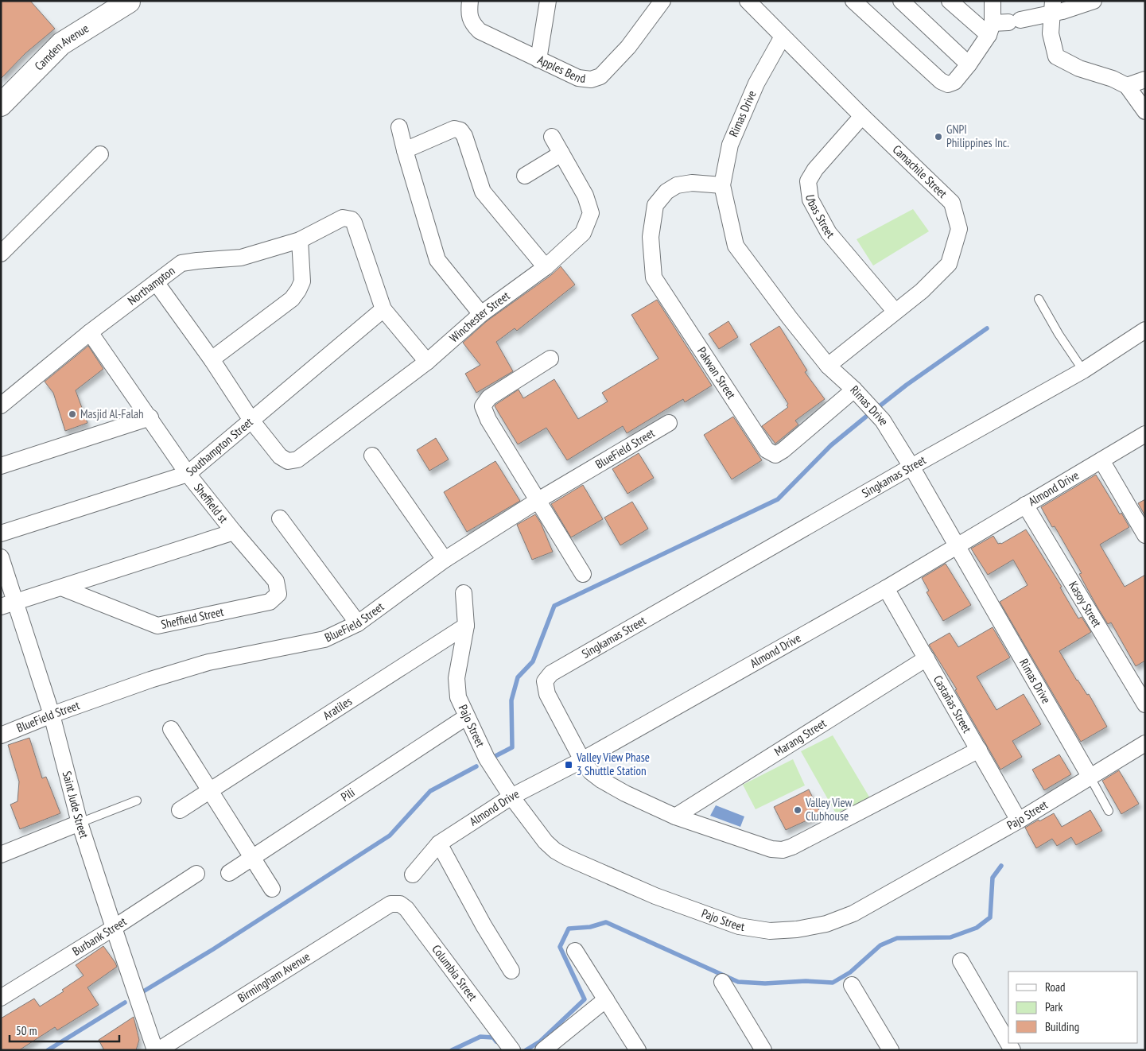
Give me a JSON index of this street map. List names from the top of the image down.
{
  "streets": {
    "street": [
      "Camden Avenue",
      "Apples Bend",
      "Rimas Drive",
      "Camachile Street",
      "Ubas Street",
      "Northampton",
      "Winchester Street",
      "Pakwan Street",
      "Southampton Street",
      "BlueField Street",
      "Singkamas Street",
      "Almond Drive",
      "Sheffield st",
      "Kasoy Street",
      "Sheffield Street",
      "Castañas Street",
      "Aratiles",
      "Pajo Street",
      "Marang Street",
      "Pili",
      "Saint Jude Street",
      "Burbank Street",
      "Columbia Street",
      "Birmingham Avenue"
    ]
  },
  "crossings": [
    ["Rimas Drive", "Camachile Street"],
    ["Rimas Drive", "Pakwan Street"],
    ["Rimas Drive", "Singkamas Street"],
    ["Rimas Drive", "Almond Drive"],
    ["Rimas Drive", "Pajo Street"],
    ["Camachile Street", "Ubas Street"],
    ["Northampton", "Southampton Street"],
    ["Northampton", "Sheffield st"],
    ["Winchester Street", "Southampton Street"],
    ["Southampton Street", "Sheffield st"],
    ["BlueField Street", "Saint Jude Street"],
    ["Singkamas Street", "Almond Drive"],
    ["Singkamas Street", "Castañas Street"],
    ["Singkamas Street", "Marang Street"],
    ["Almond Drive", "Kasoy Street"],
    ["Almond Drive", "Castañas Street"],
    ["Almond Drive", "Pajo Street"],
    ["Sheffield st", "Sheffield Street"],
    ["Castañas Street", "Pajo Street"],
    ["Castañas Street", "Marang Street"],
    ["Aratiles", "Pajo Street"],
    ["Pajo Street", "Pili"],
    ["Saint Jude Street", "Burbank Street"],
    ["Columbia Street", "Birmingham Avenue"]
  ],
  "places": {
    "other": ["GNPI Philippines Inc.", "Masjid Al-Falah", "Valley View Clubhouse"],
    "transit": ["Valley View Phase 3 Shuttle Station"]
  },
  "legend": ["Road", "Park", "Building"],
  "scale_bar": "50 m"
}
